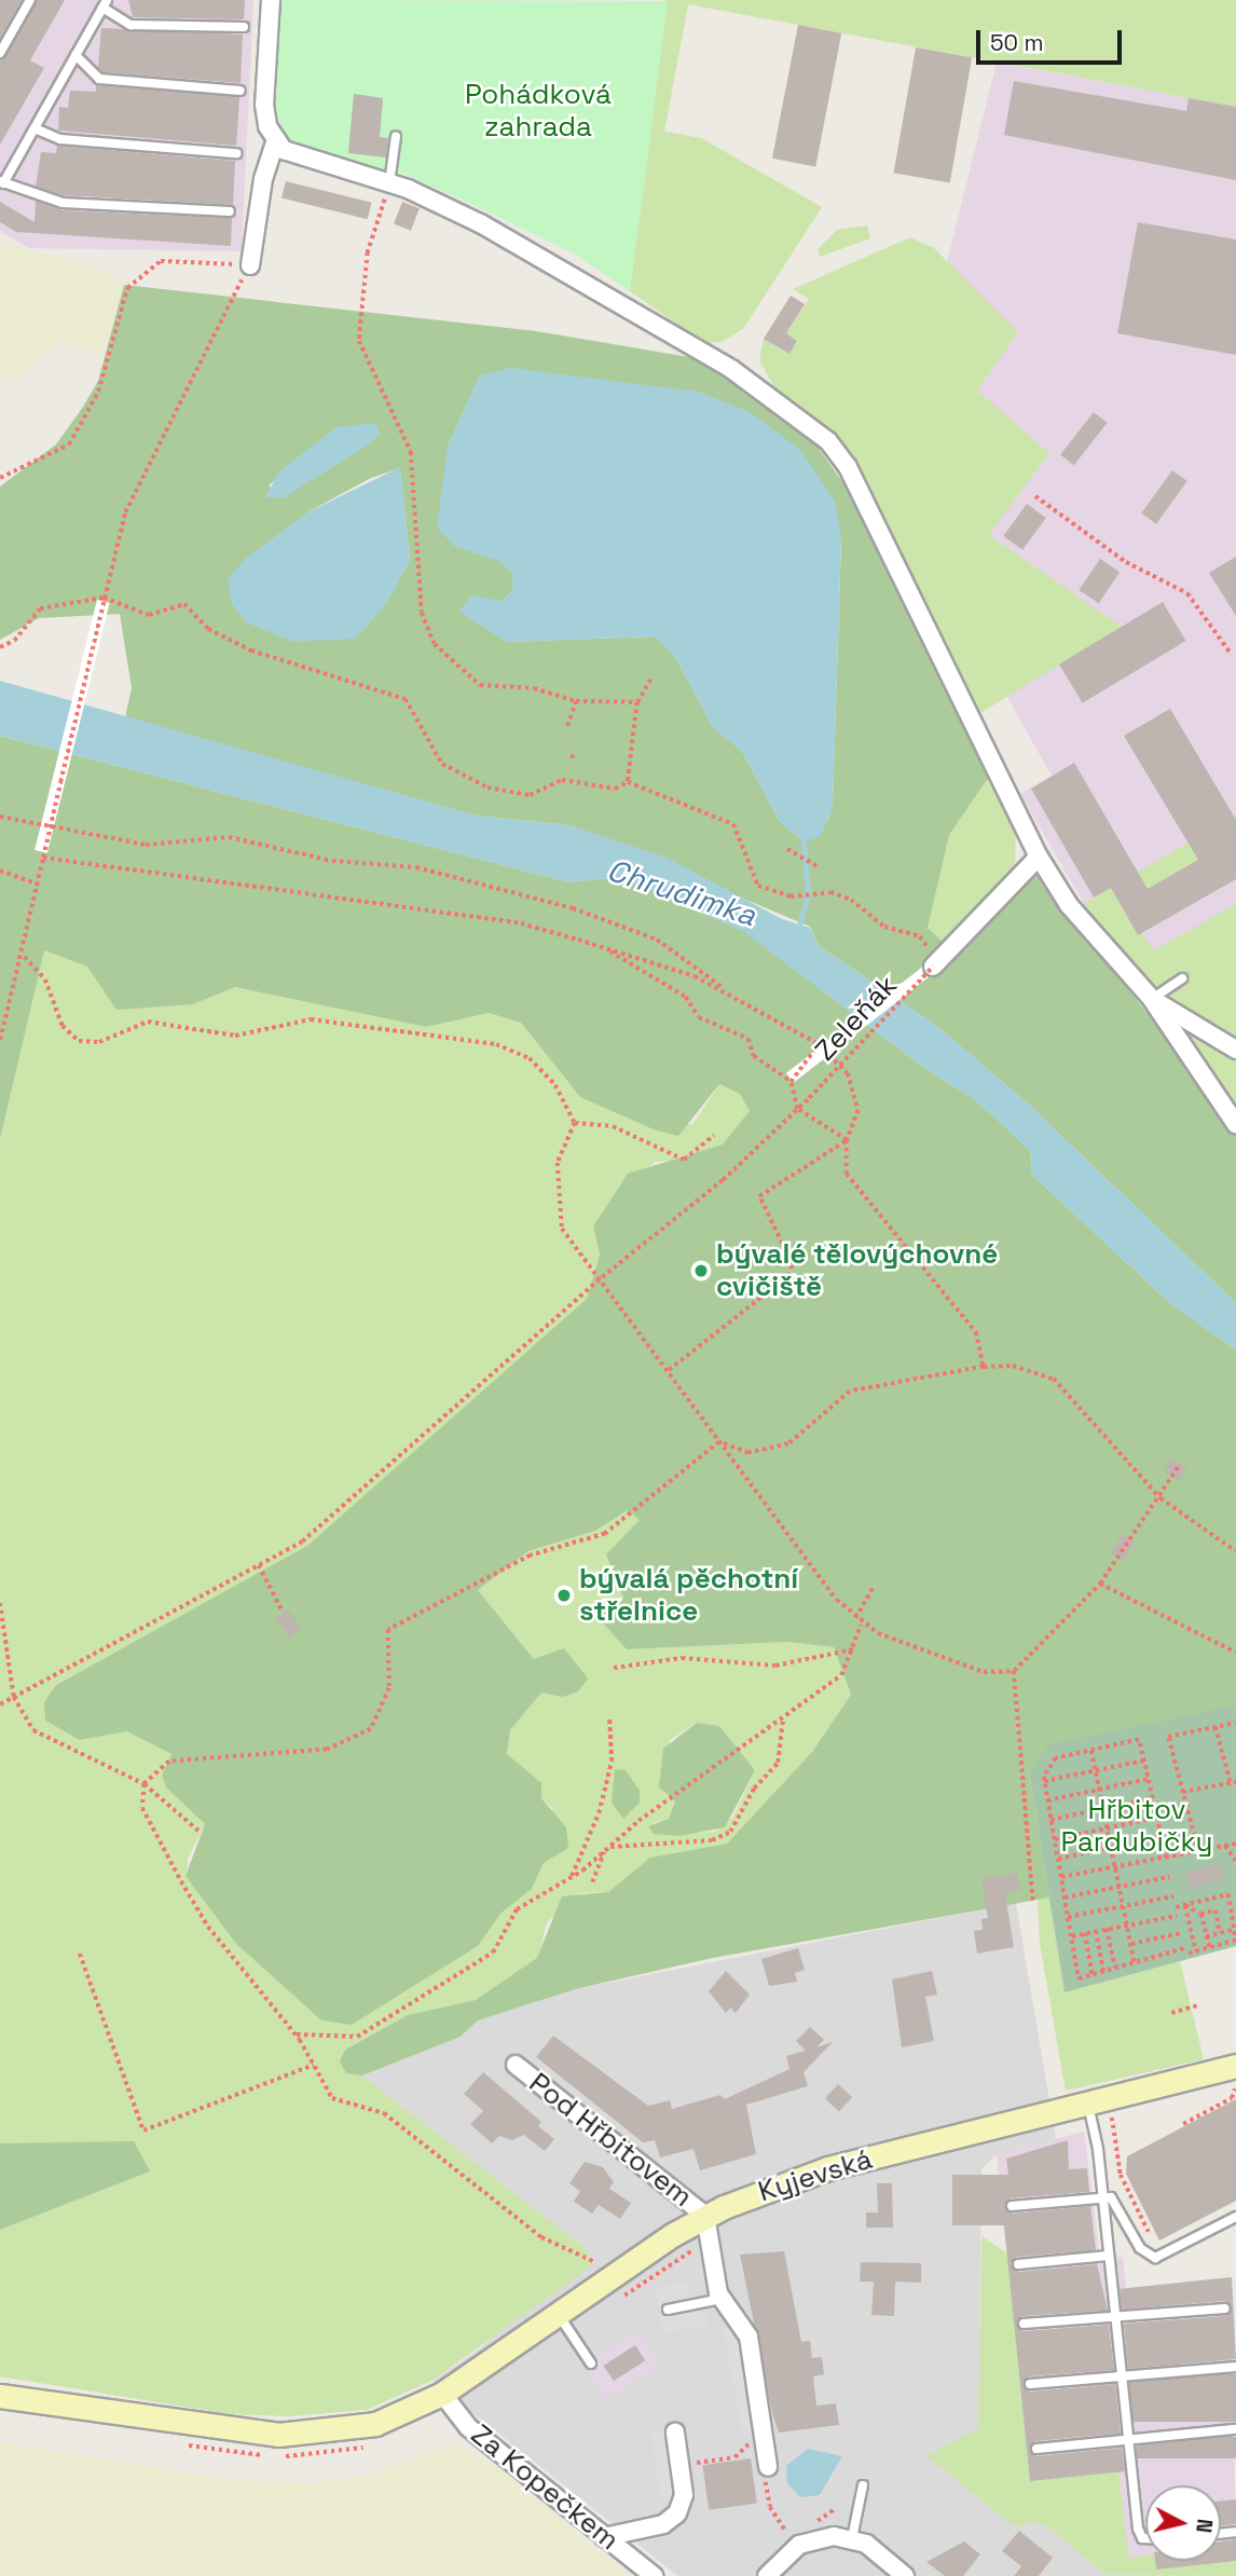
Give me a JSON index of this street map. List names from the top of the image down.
{
  "streets": {
    "street": ["Pod Hřbitovem", "Kyjevská", "Za Kopečkem"],
    "path": ["Zeleňák"]
  },
  "crossings": [
    ["Pod Hřbitovem", "Kyjevská"],
    ["Kyjevská", "Za Kopečkem"]
  ],
  "water": ["Chrudimka"],
  "parks": ["Pohádková zahrada", "Hřbitov Pardubičky"],
  "places": ["bývalé tělovýchovné cvičiště", "bývalá pěchotní střelnice"],
  "scale_bar": "50 m",
  "north": "right"
}
